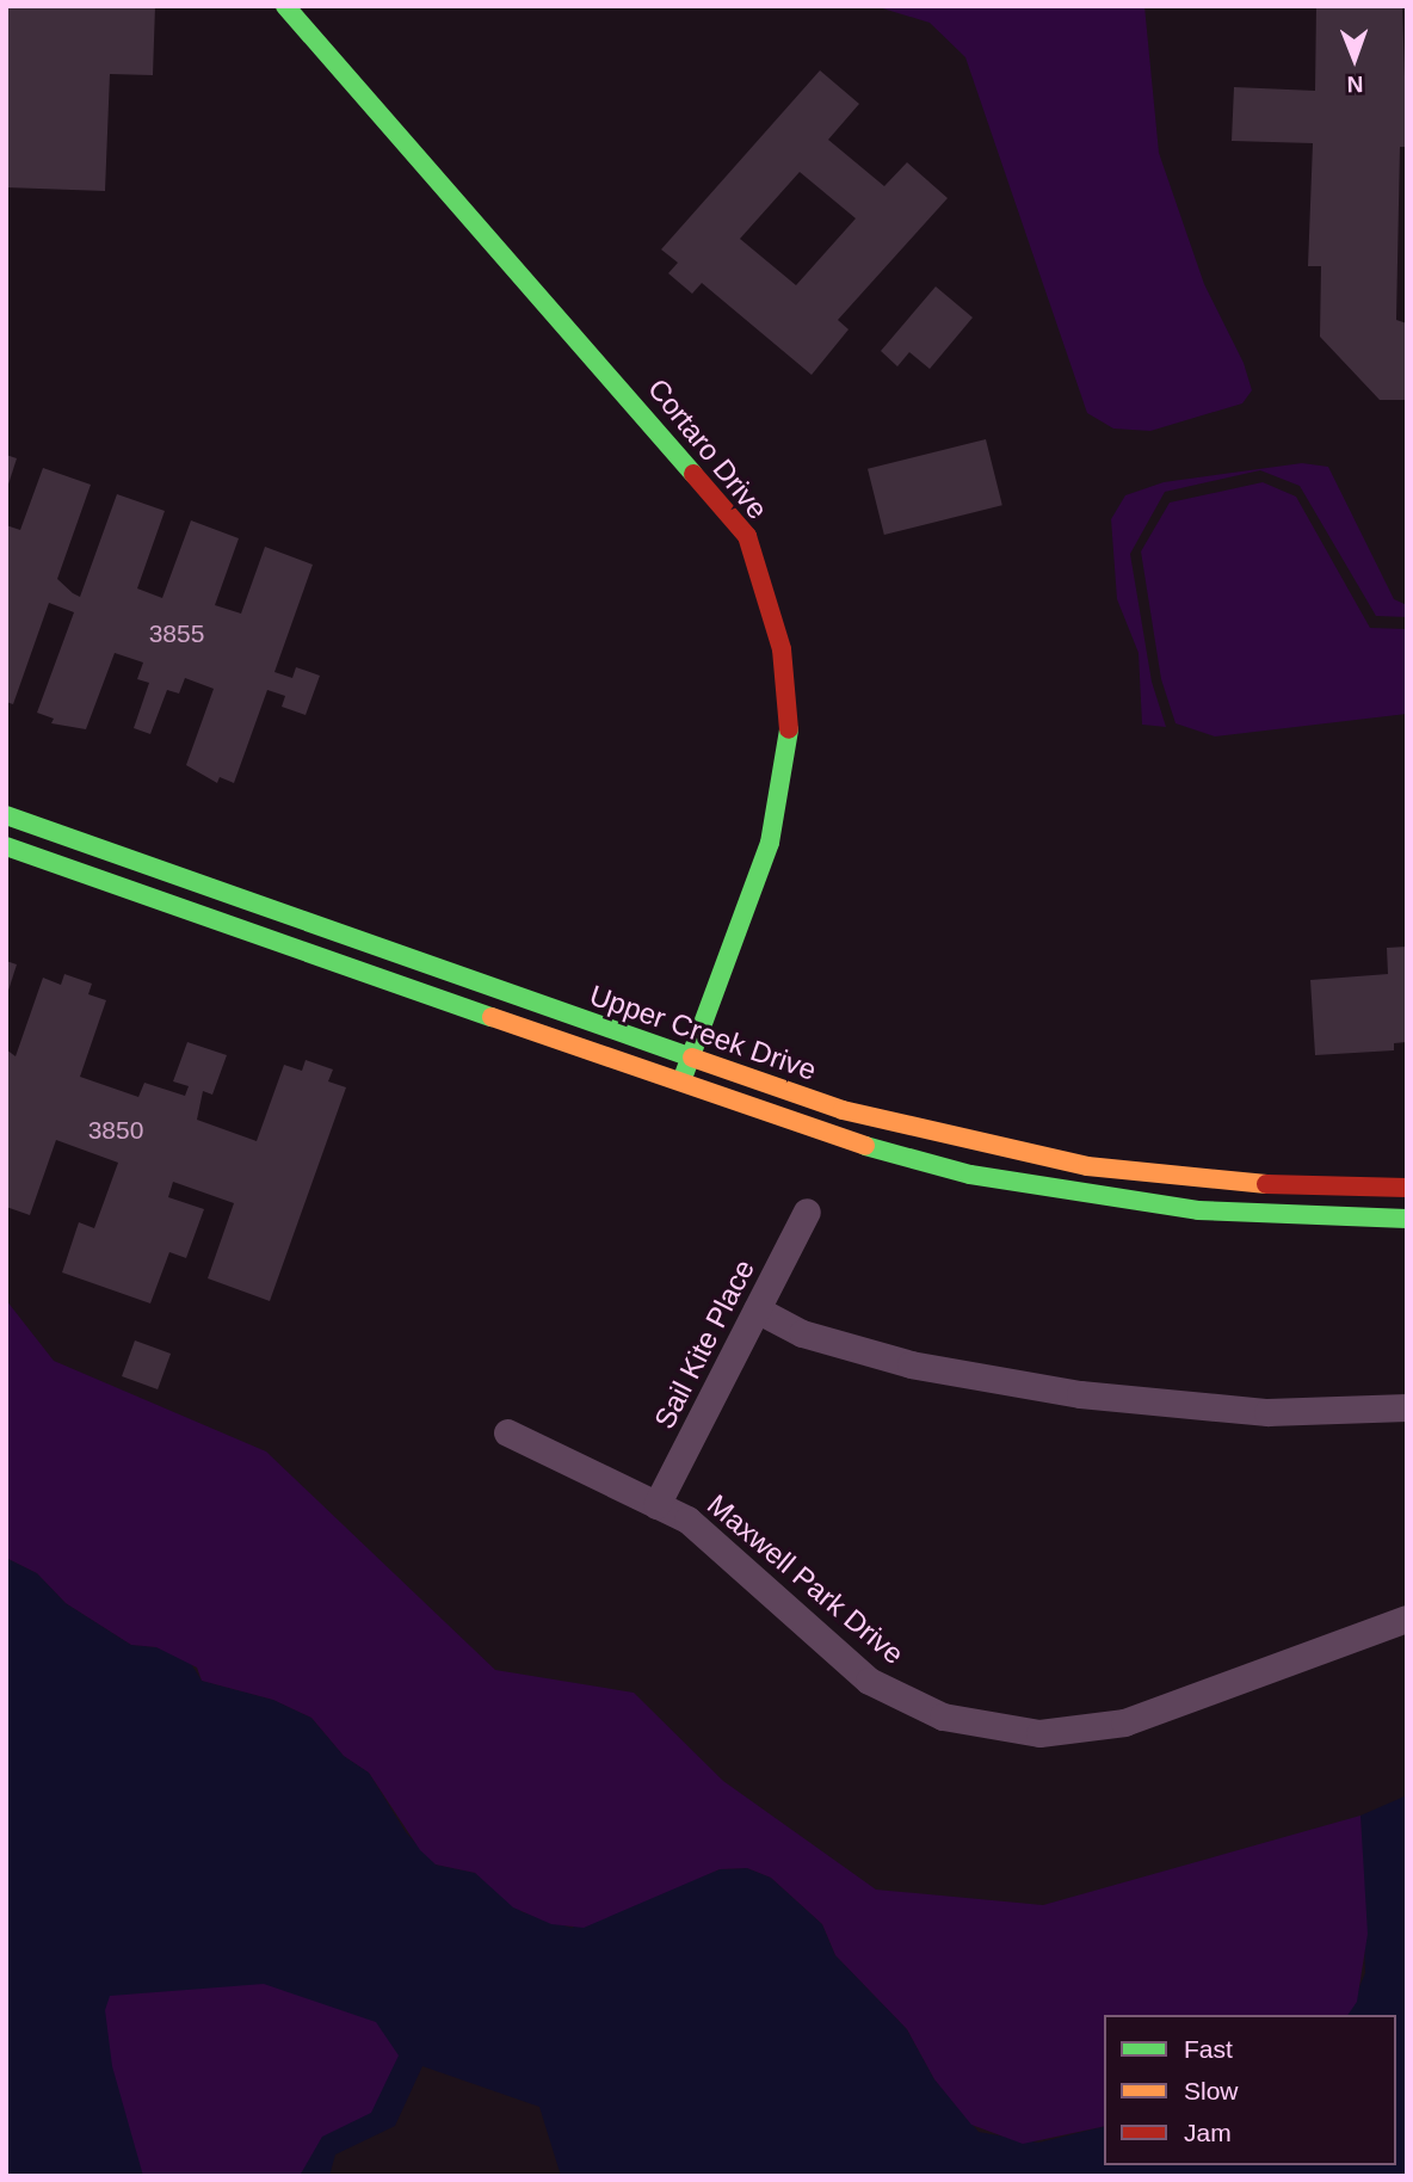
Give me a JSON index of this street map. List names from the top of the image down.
{
  "streets": {
    "street": [
      "Cortaro Drive",
      "Upper Creek Drive",
      "Sail Kite Place",
      "Maxwell Park Drive"
    ]
  },
  "crossings": [
    ["Cortaro Drive", "Upper Creek Drive"],
    ["Sail Kite Place", "Maxwell Park Drive"]
  ],
  "house_numbers": ["3855", "3850"],
  "legend": ["Fast", "Slow", "Jam"],
  "north": "bottom"
}
